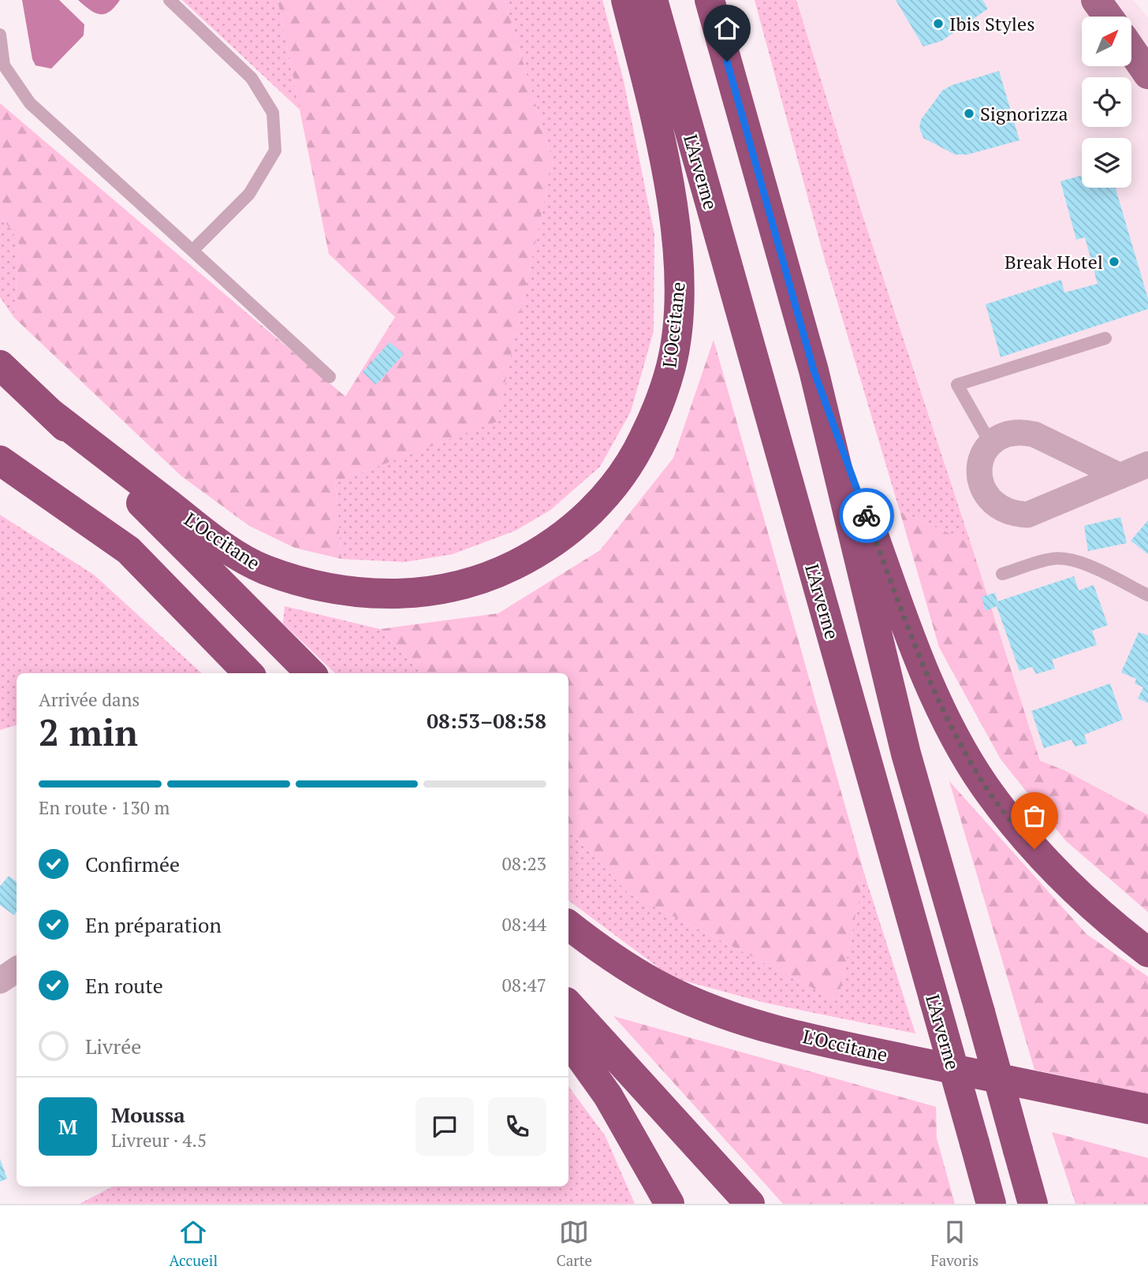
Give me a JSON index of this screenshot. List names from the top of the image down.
{
  "streets": {
    "highway": ["L'Arverne", "L'Occitane"]
  },
  "places": ["Ibis Styles", "Signorizza", "Break Hotel"],
  "north": "top right",
  "page": {
    "heading": ["2 min", "Arrivée dans", "08:53–08:58"],
    "panel": ["Moussa", "Livreur · 4.5"],
    "bar": "En route · 130 m",
    "list": [
      ["Confirmée", "08:23"],
      ["En préparation", "08:44"],
      ["En route", "08:47"],
      "Livrée"
    ],
    "round": "M",
    "tabs": ["Accueil", "Carte", "Favoris"]
  }
}
